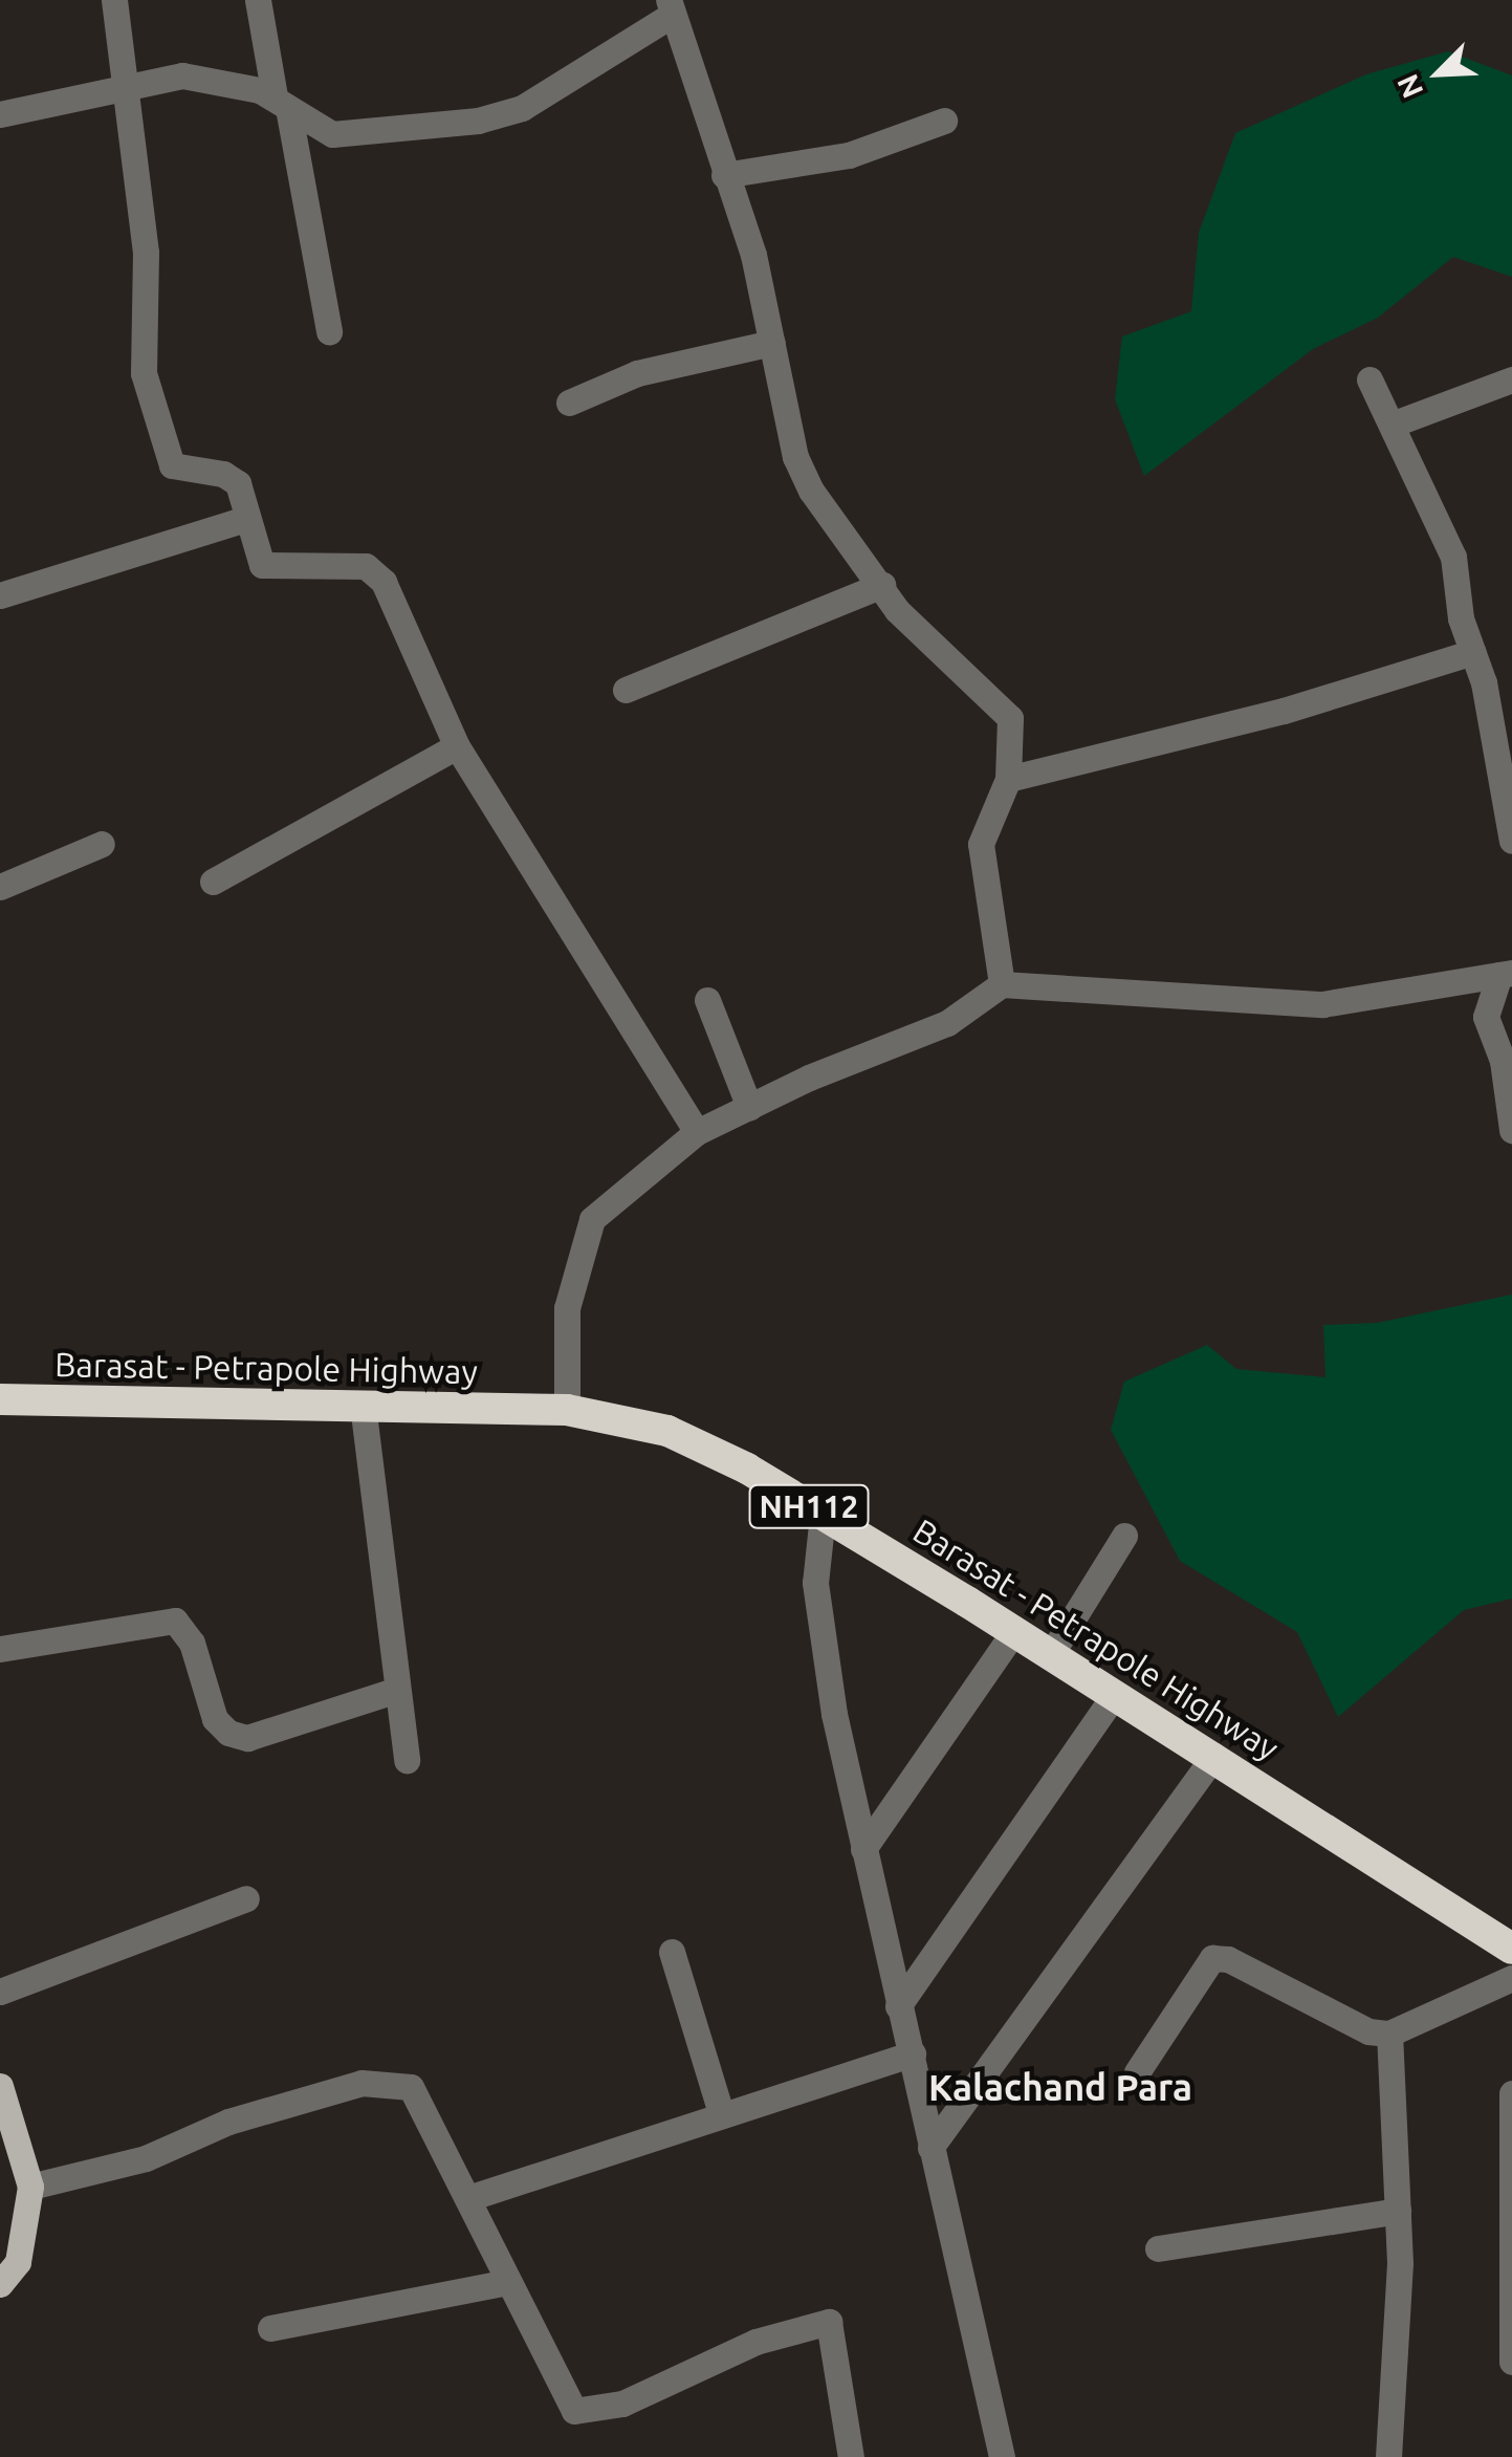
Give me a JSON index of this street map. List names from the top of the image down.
{
  "streets": {
    "highway": ["Barasat - Petrapole Highway", "NH112"]
  },
  "districts": ["Kalachand Para"],
  "north": "bottom left"
}
